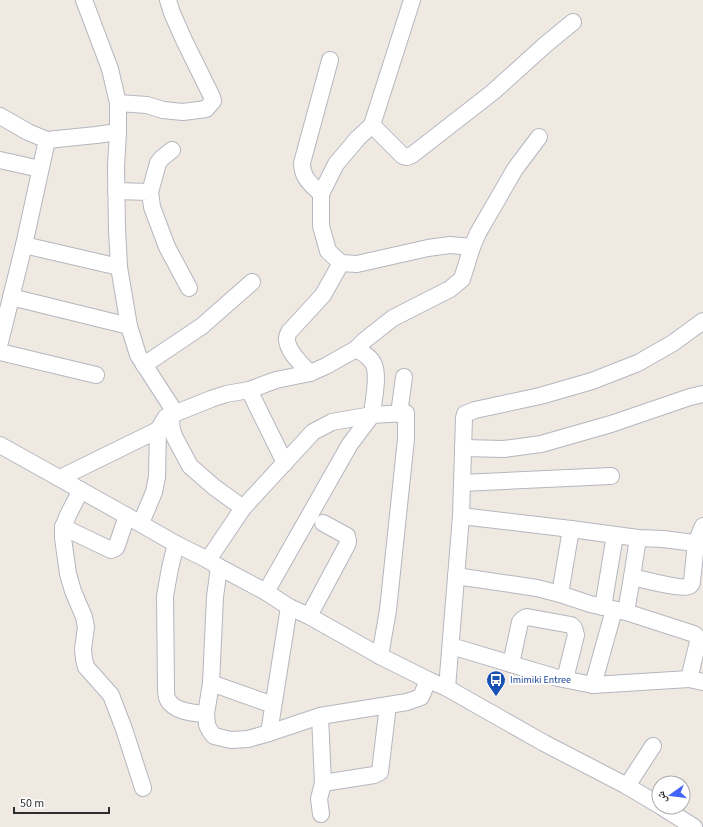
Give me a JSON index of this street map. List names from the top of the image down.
{
  "places": {
    "bus stop": ["Imimiki Entree"]
  },
  "scale_bar": "50 m",
  "north": "left"
}
